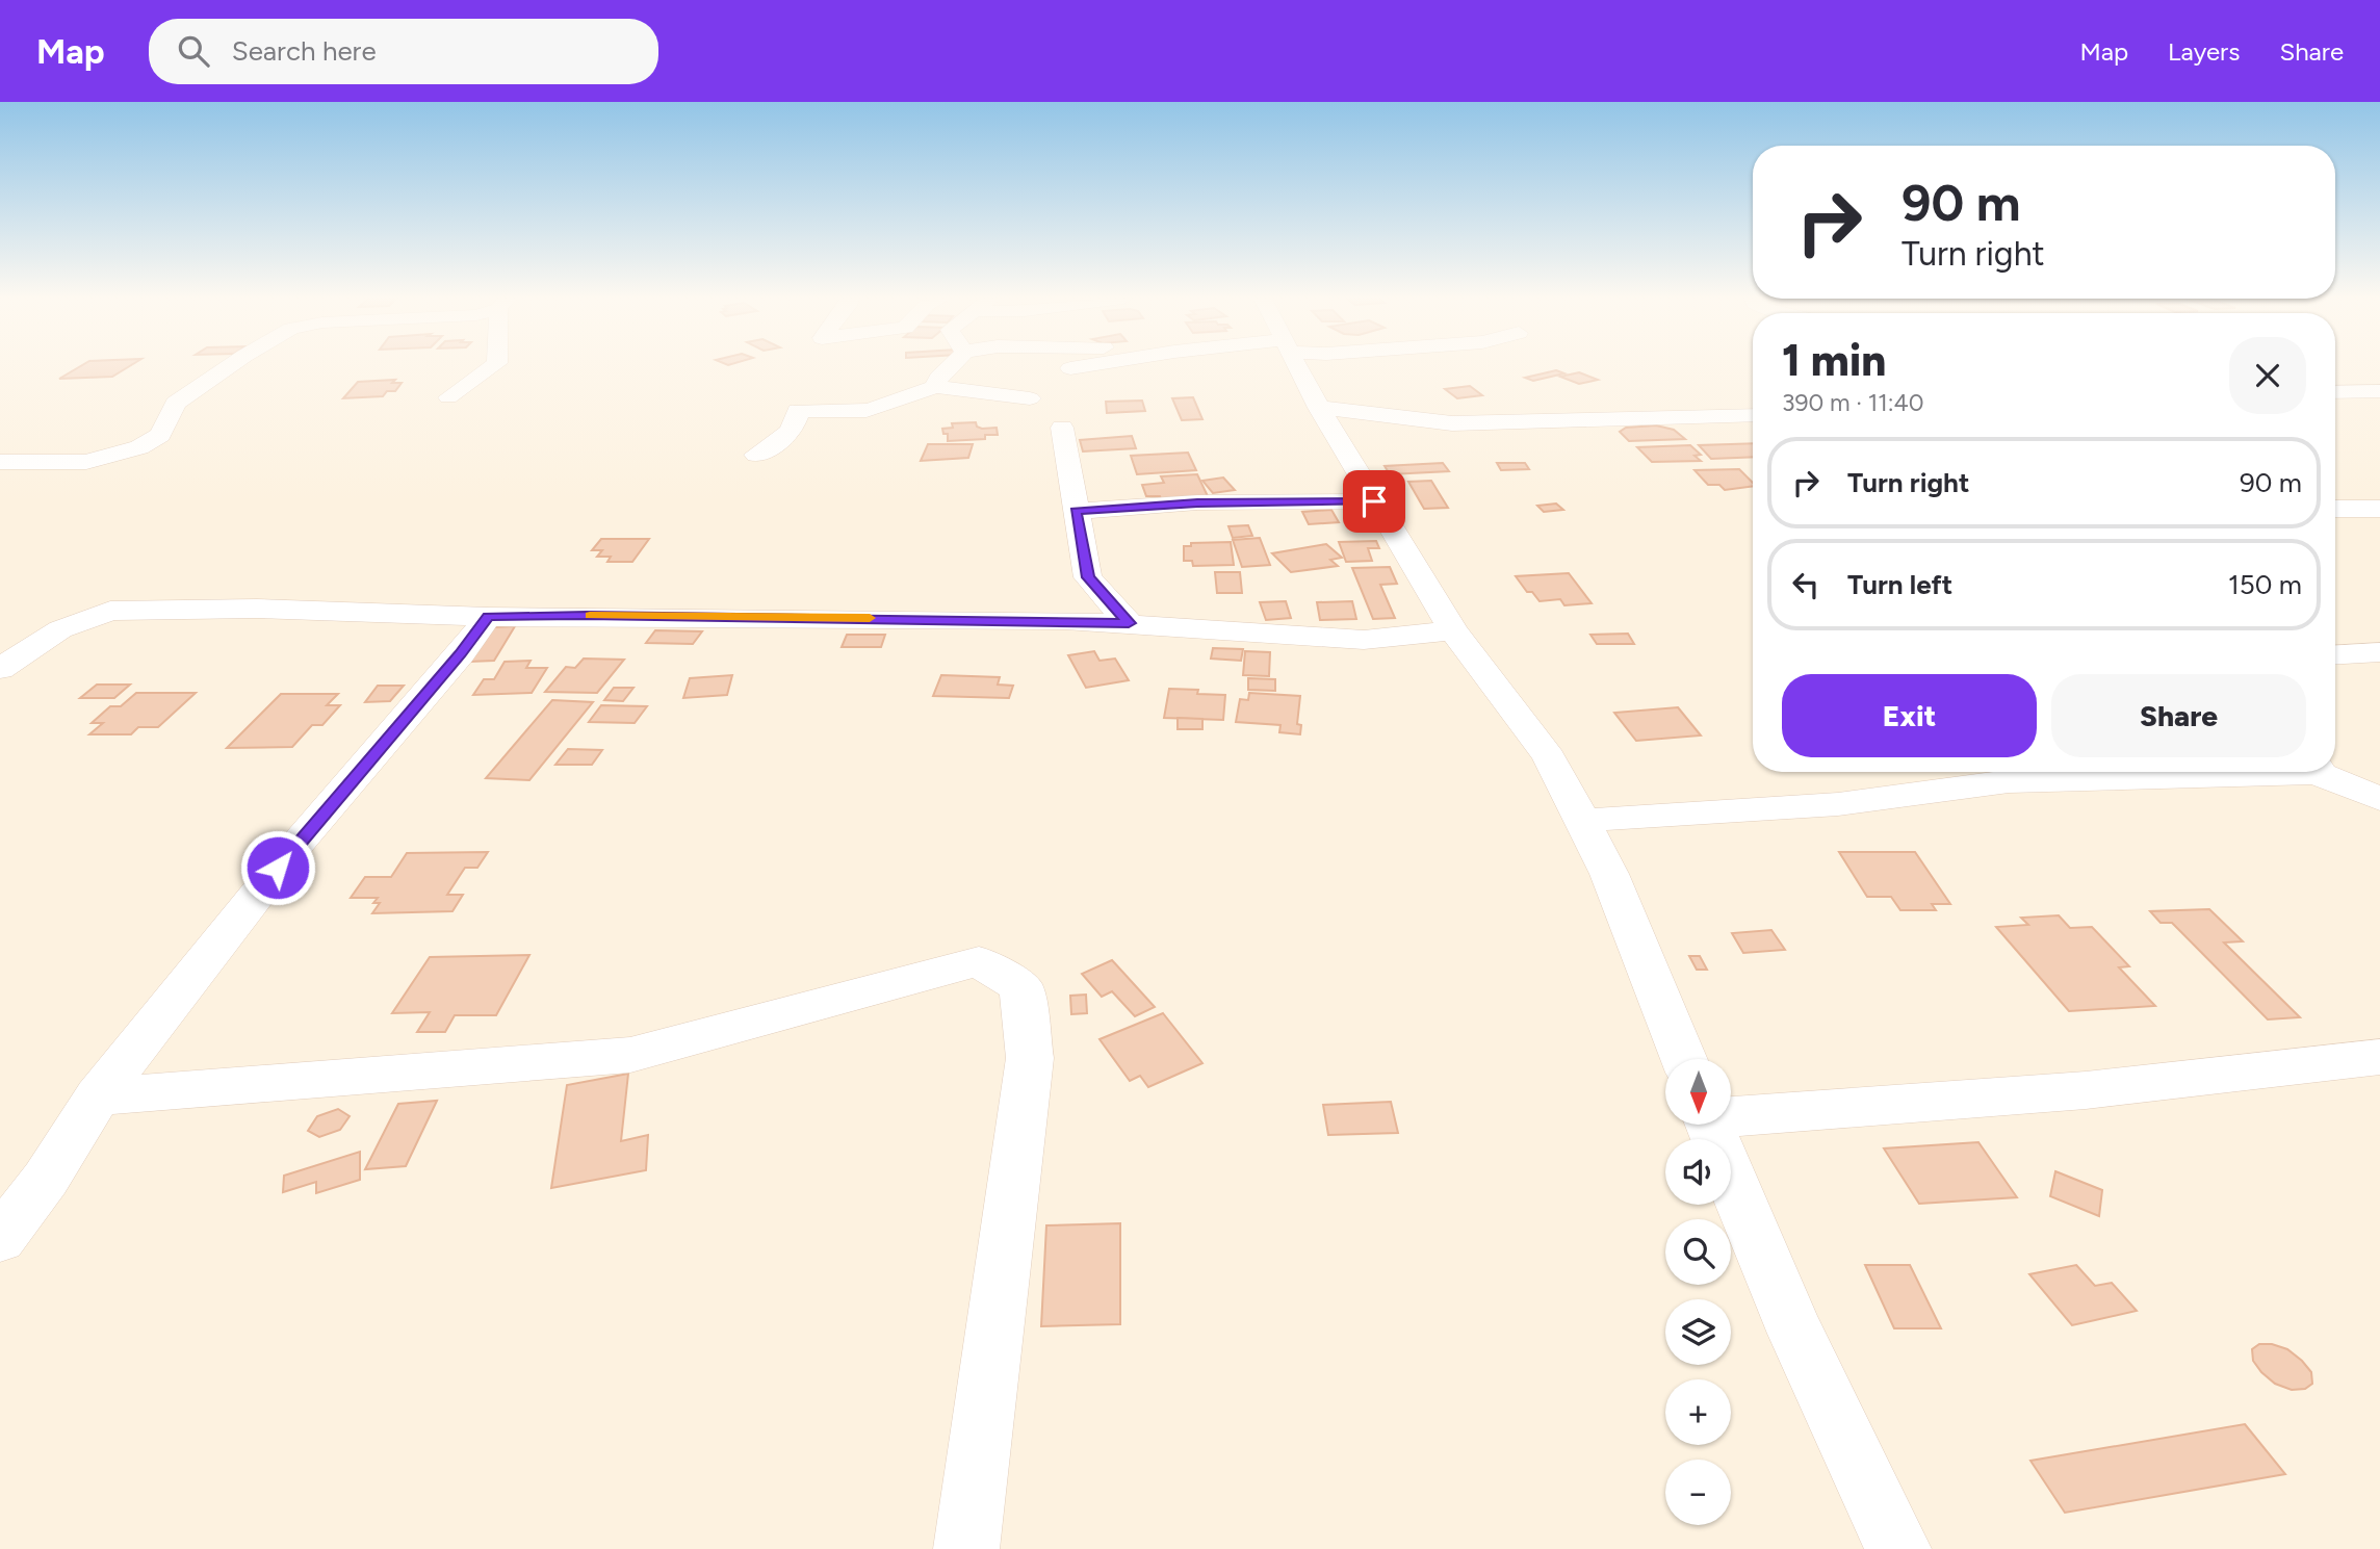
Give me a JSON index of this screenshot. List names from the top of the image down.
{
  "north": "bottom",
  "page": {
    "header": "Map",
    "search": "Search here",
    "nav": ["Map", "Layers", "Share"],
    "turn": ["90 m", "Turn right"],
    "heading": ["1 min", "390 m · 11:40"],
    "list": [
      {
        "name": "Turn right",
        "value": "90 m"
      },
      {
        "name": "Turn left",
        "value": "150 m"
      }
    ],
    "buttons": ["Exit", "Share"],
    "map_buttons": ["+", "−"]
  }
}
